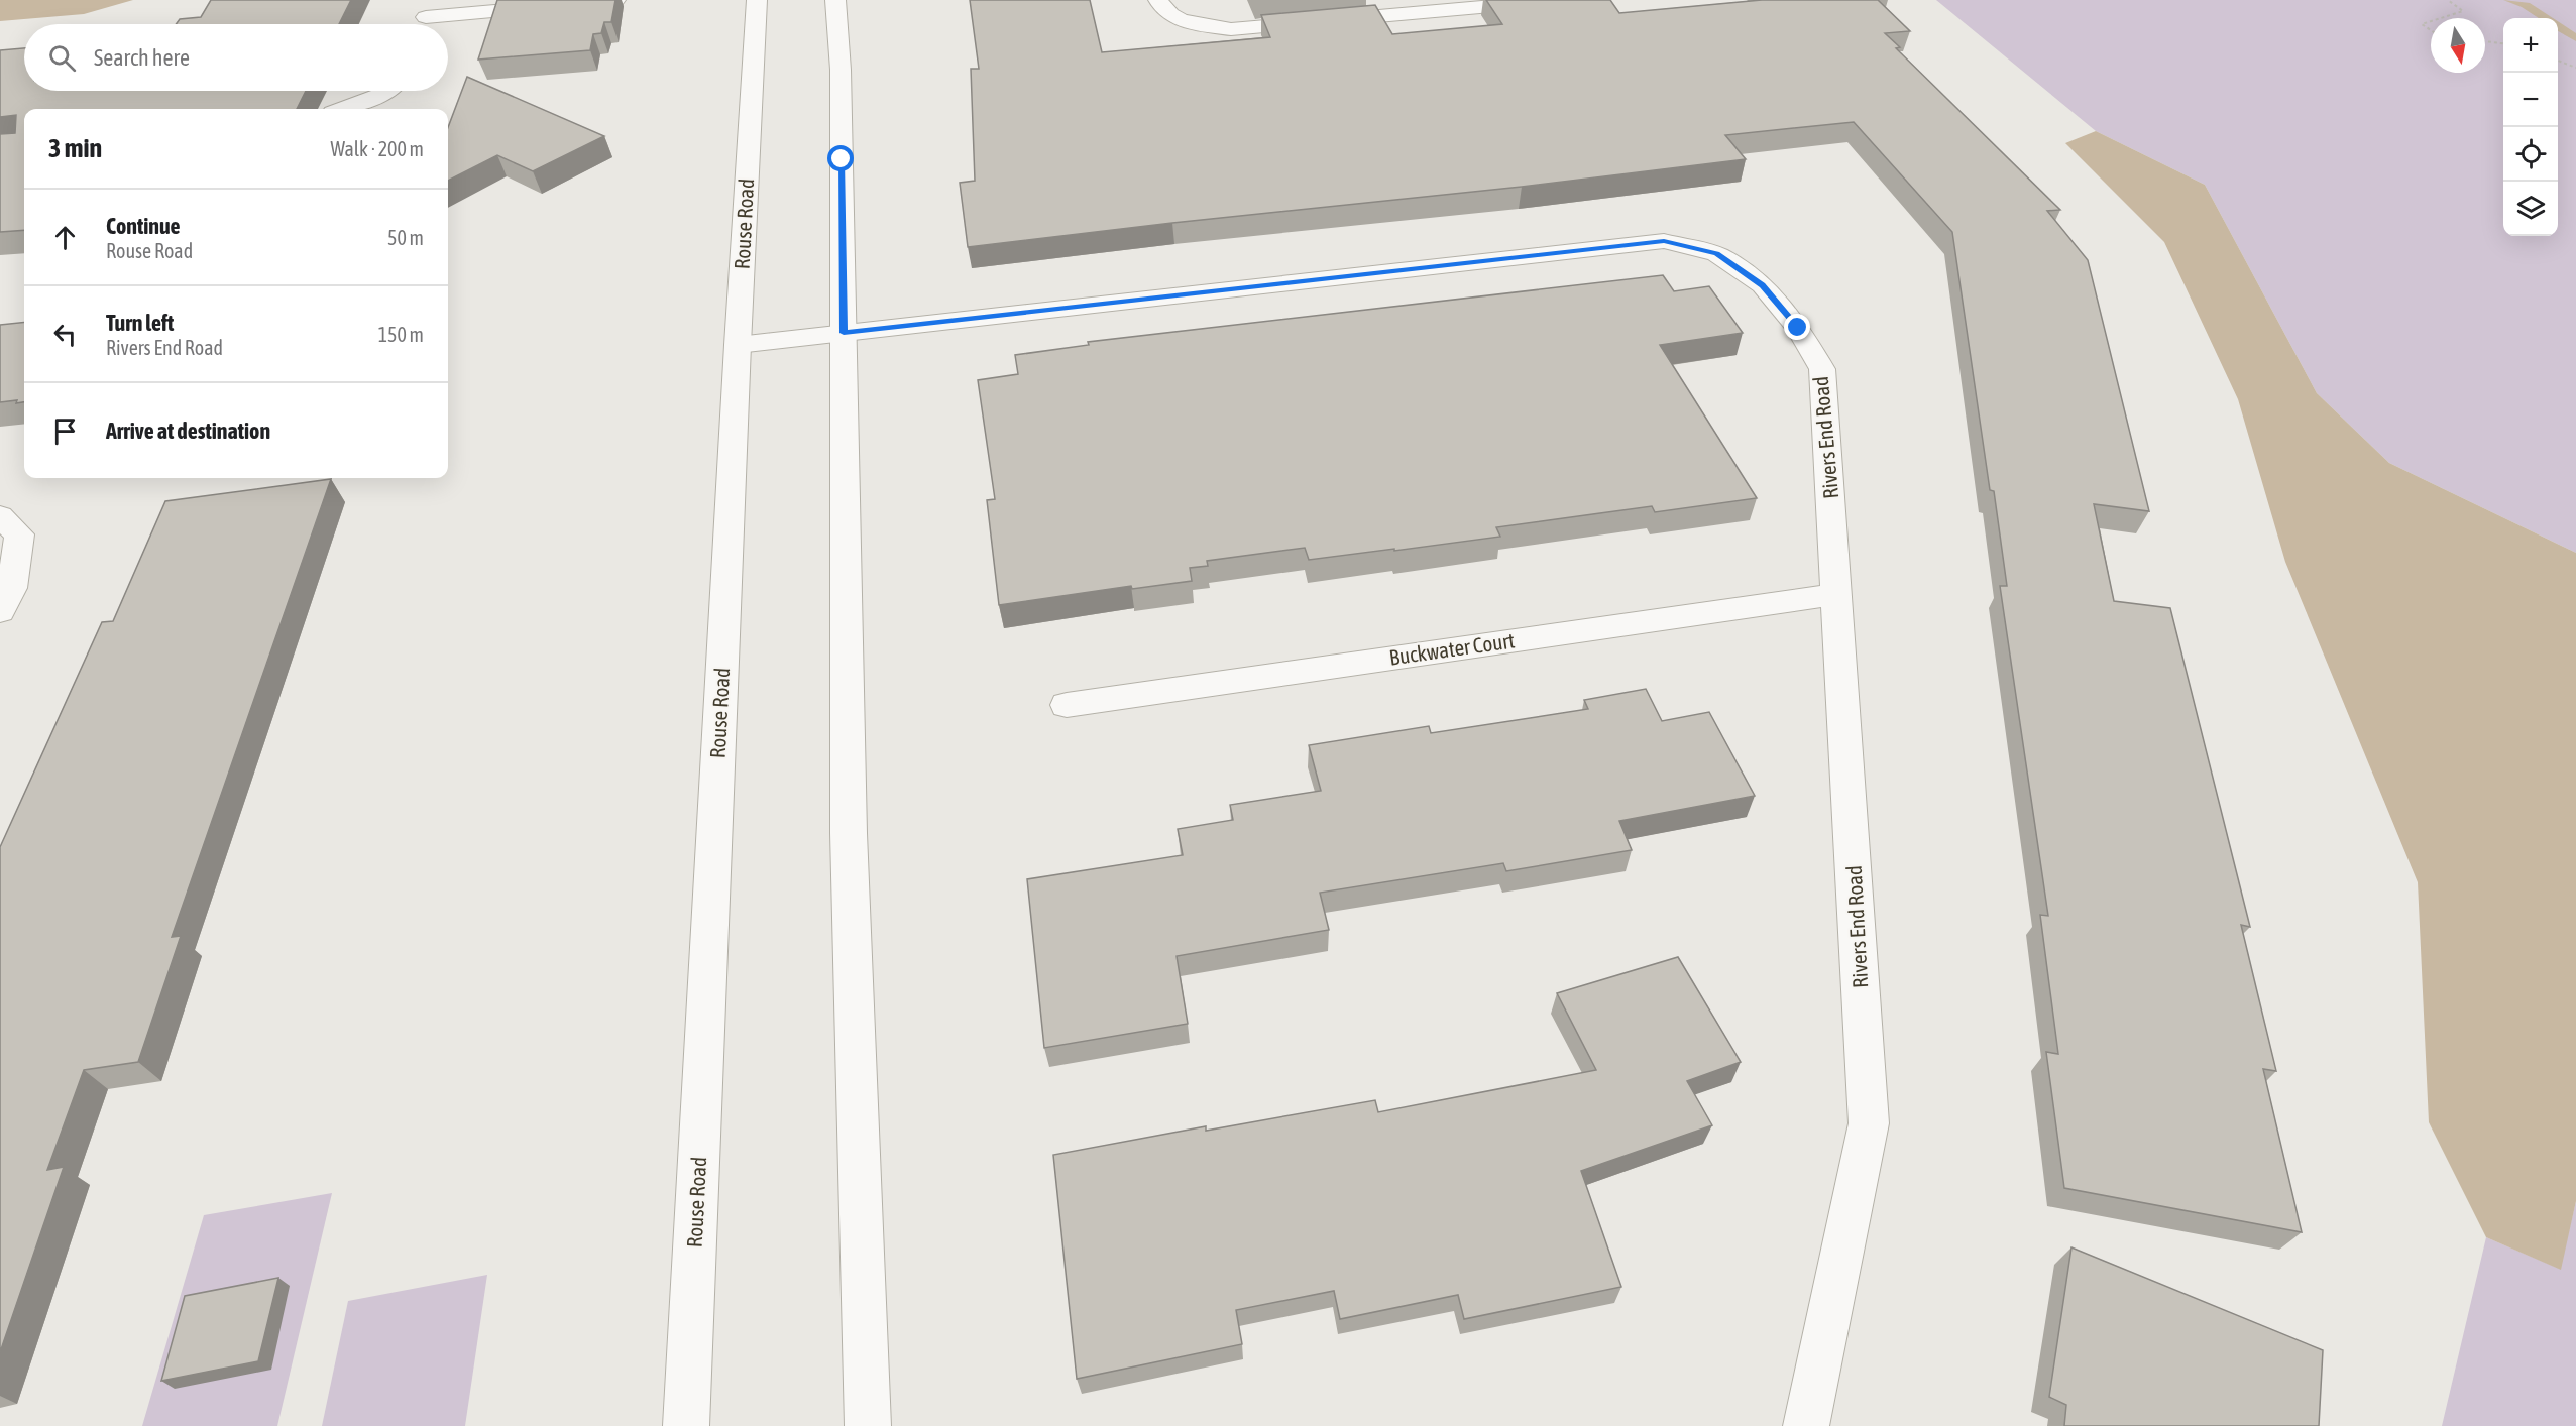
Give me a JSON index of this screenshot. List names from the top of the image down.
{
  "streets": {
    "street": ["Rouse Road", "Rivers End Road", "Buckwater Court"]
  },
  "crossings": [
    ["Rouse Road", "Rivers End Road"],
    ["Rivers End Road", "Buckwater Court"]
  ],
  "north": "bottom",
  "page": {
    "map_buttons": ["+", "−"],
    "search": "Search here",
    "heading": ["3 min", "Walk · 200 m"],
    "list": [
      ["Continue", "Rouse Road", "50 m"],
      ["Turn left", "Rivers End Road", "150 m"],
      "Arrive at destination"
    ]
  }
}
